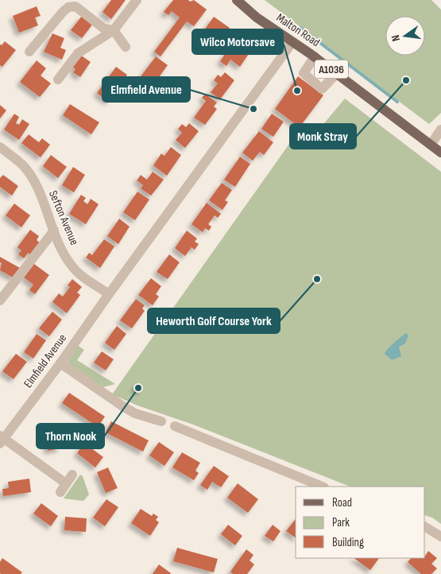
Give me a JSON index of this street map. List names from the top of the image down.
{
  "streets": {
    "main road": ["Malton Road", "A1036"],
    "street": ["Sefton Avenue", "Elmfield Avenue"]
  },
  "crossings": [
    ["Malton Road", "Elmfield Avenue"],
    ["Sefton Avenue", "Elmfield Avenue"]
  ],
  "places": [
    "Monk Stray",
    "Wilco Motorsave",
    "Elmfield Avenue",
    "Heworth Golf Course York",
    "Thorn Nook"
  ],
  "legend": ["Road", "Park", "Building"],
  "north": "left"
}
